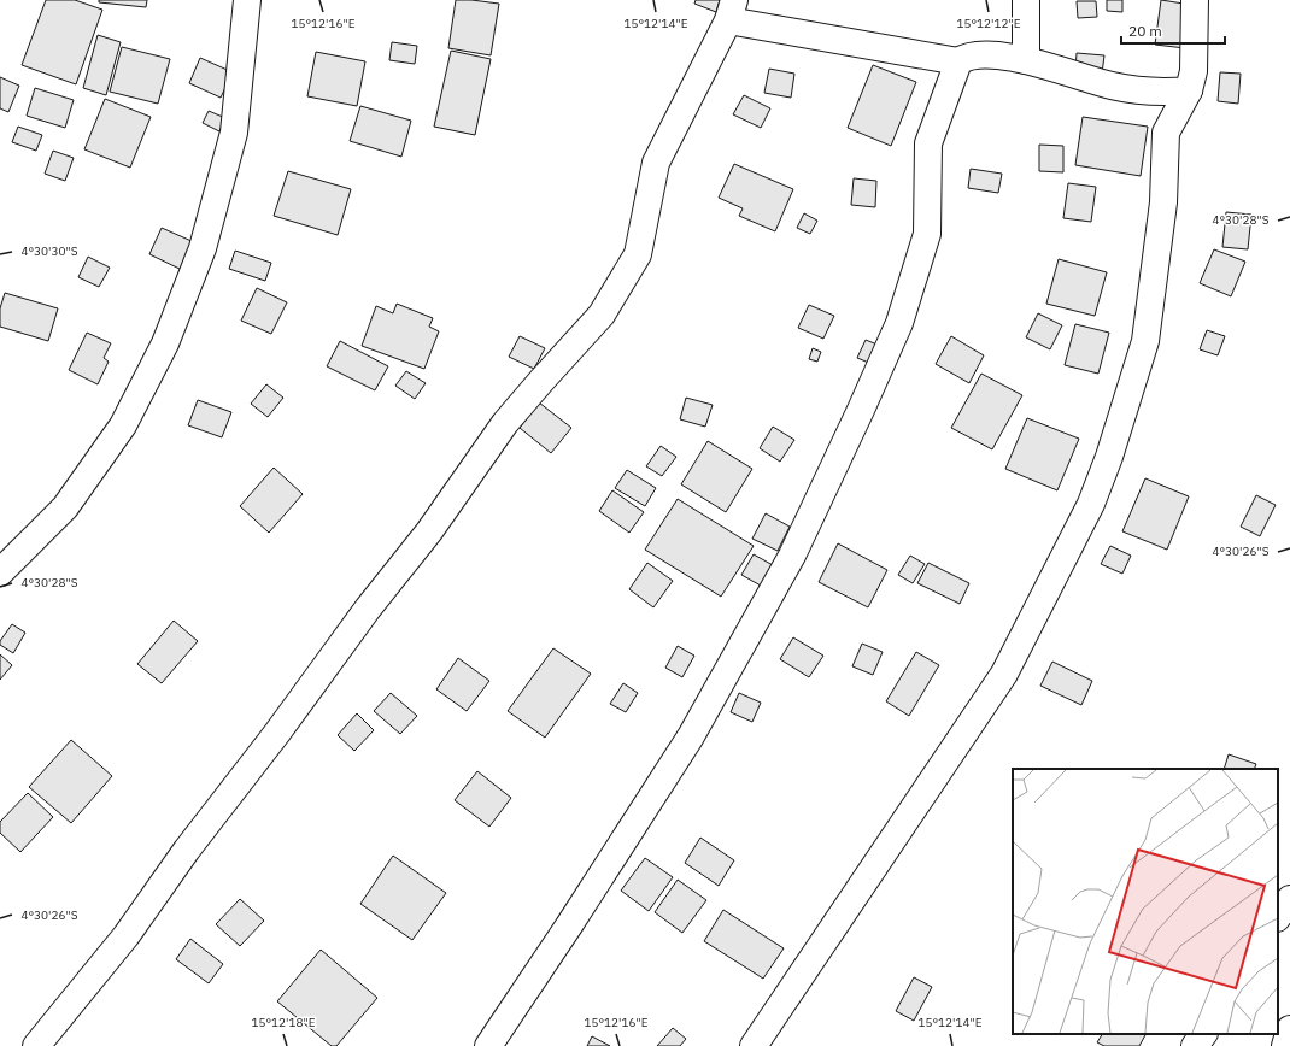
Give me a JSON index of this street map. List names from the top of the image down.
{
  "scale_bar": "20 m",
  "coordinates": [
    "15°12'16\"E",
    "15°12'14\"E",
    "15°12'12\"E",
    "4°30'28\"S",
    "4°30'30\"S",
    "4°30'26\"S",
    "15°12'18\"E"
  ]
}
